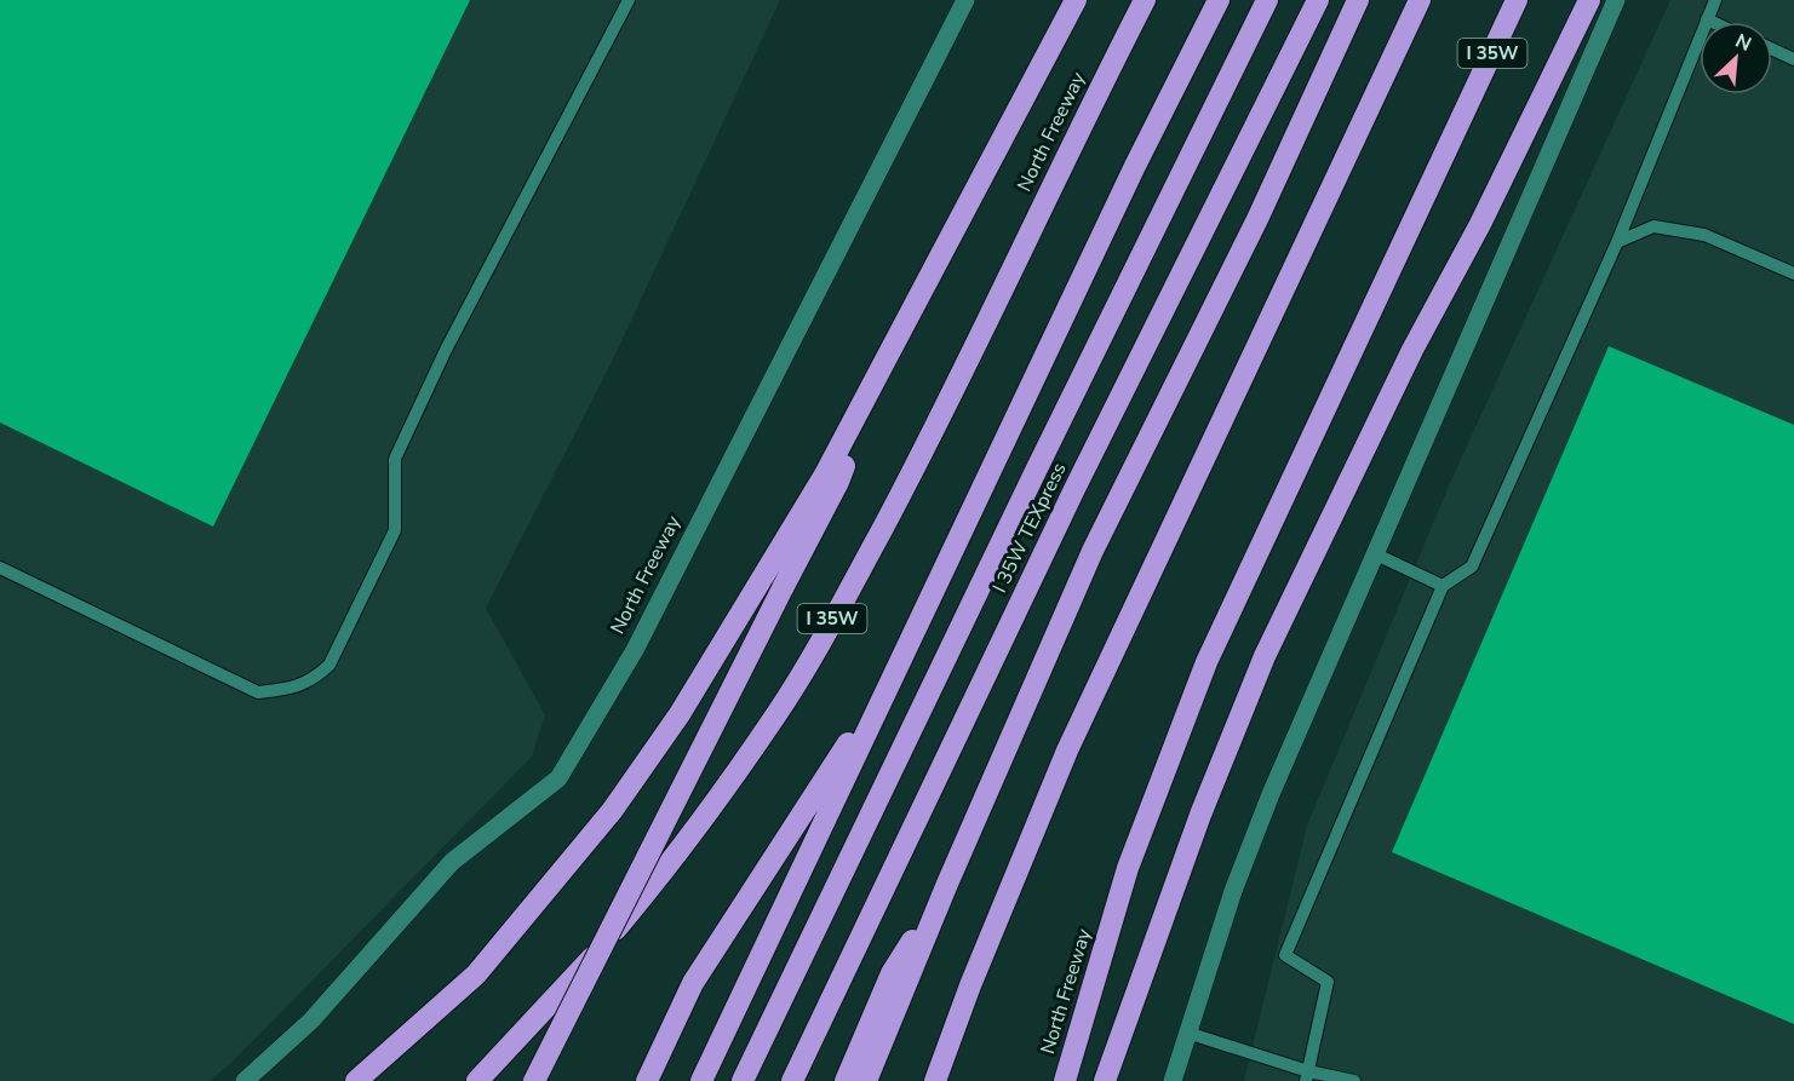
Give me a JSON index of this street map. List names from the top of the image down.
{
  "streets": {
    "highway": ["I 35W", "North Freeway", "I 35W TEXpress"]
  },
  "north": "top right"
}
